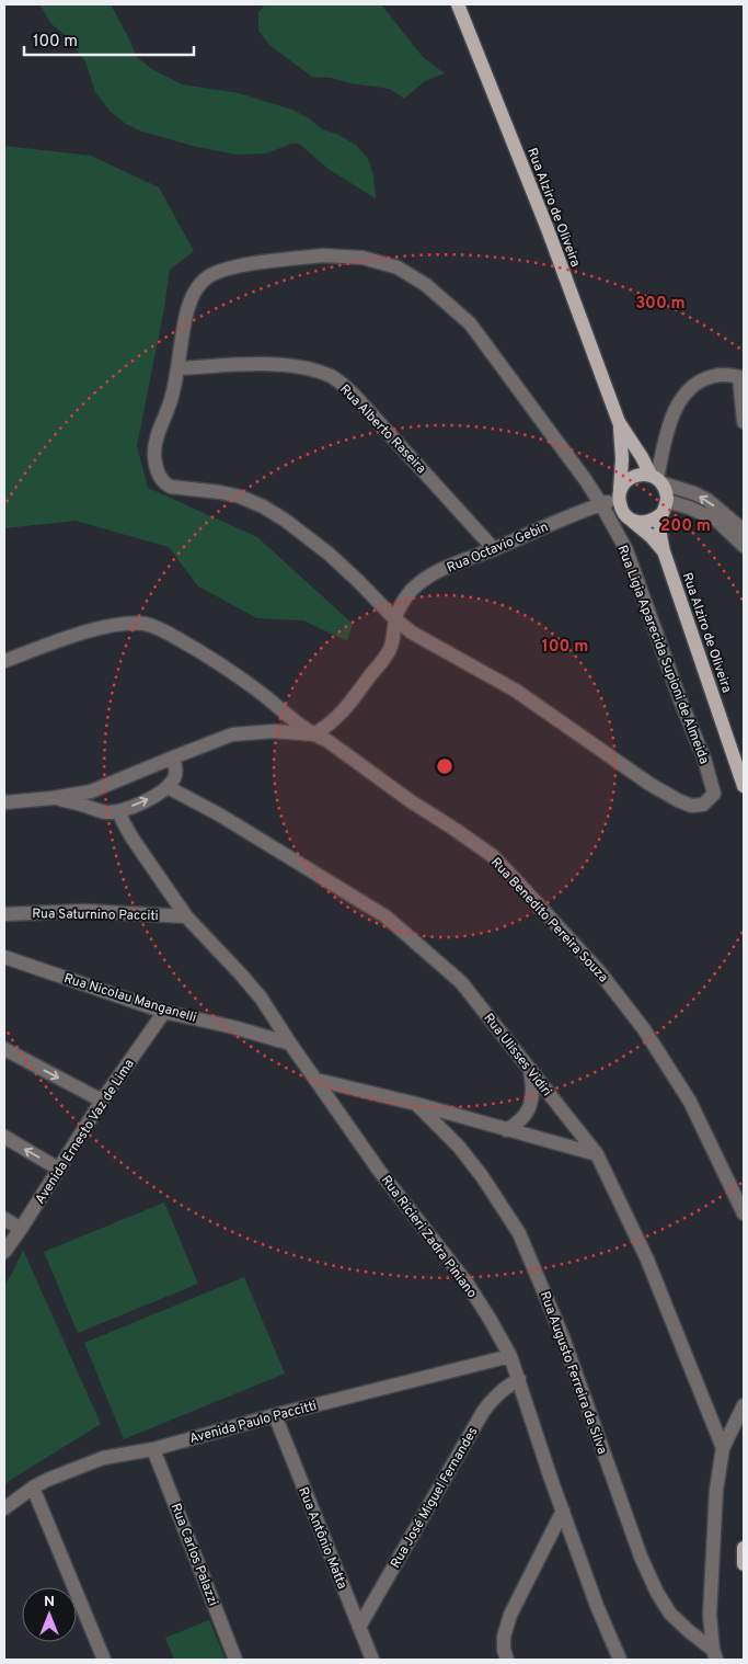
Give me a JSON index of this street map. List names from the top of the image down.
{
  "streets": {
    "main road": ["Rua Alziro de Oliveira"],
    "street": [
      "Rua Alberto Raseira",
      "Rua Octavio Gebin",
      "Rua Ligia Aparecida Supioni de Almeida",
      "Rua Saturnino Pacciti",
      "Rua Benedito Pereira Souza",
      "Rua Nicolau Manganelli",
      "Rua Ulisses Vidiri",
      "Avenida Ernesto Vaz de Lima",
      "Rua Ricieri Zadra Piniano",
      "Rua Augusto Ferreira da Silva",
      "Avenida Paulo Paccitti",
      "Rua José Miguel Fernandes",
      "Rua Antônio Matta",
      "Rua Carlos Palazzi"
    ]
  },
  "crossings": [
    ["Rua Alziro de Oliveira", "Rua Octavio Gebin"],
    ["Rua Alberto Raseira", "Rua Octavio Gebin"],
    ["Rua Alberto Raseira", "Rua Ligia Aparecida Supioni de Almeida"],
    ["Rua Octavio Gebin", "Rua Ligia Aparecida Supioni de Almeida"],
    ["Rua Saturnino Pacciti", "Rua Ricieri Zadra Piniano"],
    ["Rua Nicolau Manganelli", "Avenida Ernesto Vaz de Lima"],
    ["Rua Nicolau Manganelli", "Rua Ricieri Zadra Piniano"],
    ["Rua Ricieri Zadra Piniano", "Avenida Paulo Paccitti"],
    ["Rua Ricieri Zadra Piniano", "Rua José Miguel Fernandes"],
    ["Avenida Paulo Paccitti", "Rua Antônio Matta"],
    ["Avenida Paulo Paccitti", "Rua Carlos Palazzi"],
    ["Rua José Miguel Fernandes", "Rua Antônio Matta"]
  ],
  "scale_bar": "100 m",
  "north": "top",
  "rings": ["300 m", "200 m", "100 m"]
}
